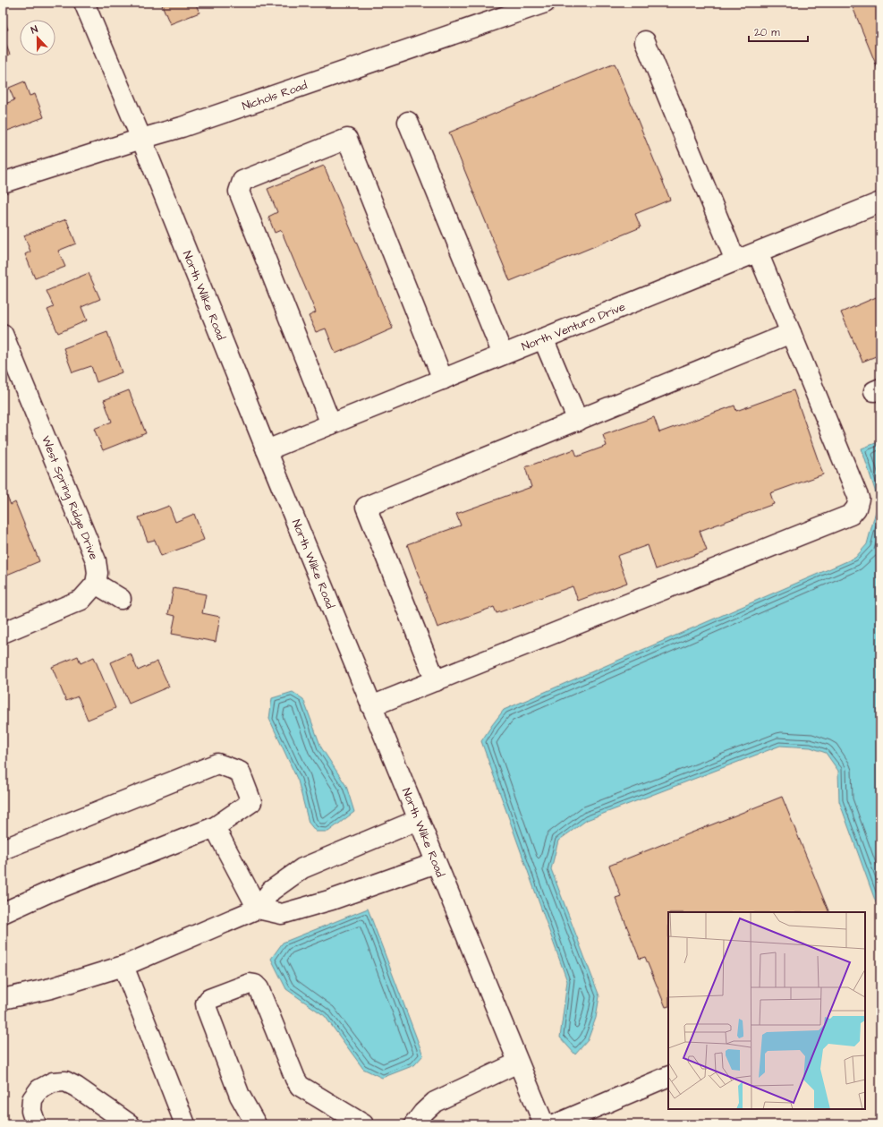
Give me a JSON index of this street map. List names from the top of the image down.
{
  "streets": {
    "street": [
      "Nichols Road",
      "North Wilke Road",
      "North Ventura Drive",
      "West Spring Ridge Drive"
    ]
  },
  "crossings": [
    ["Nichols Road", "North Wilke Road"],
    ["North Wilke Road", "North Ventura Drive"]
  ],
  "scale_bar": "20 m",
  "north": "top"
}
